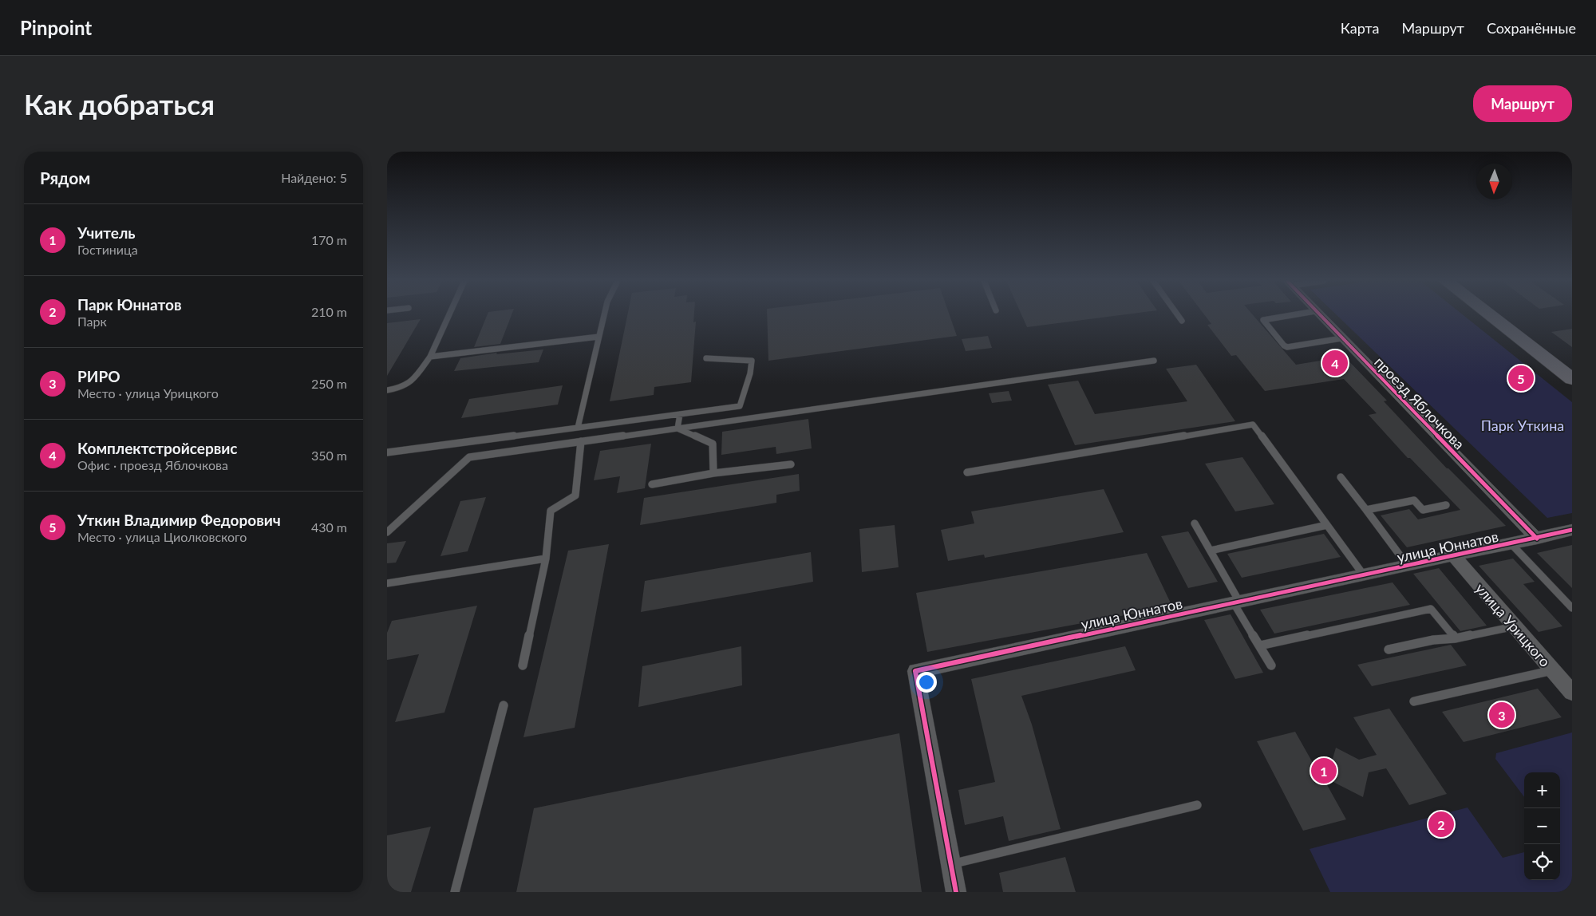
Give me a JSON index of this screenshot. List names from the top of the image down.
{
  "streets": {
    "street": ["проезд Яблочкова", "улица Юннатов", "улица Урицкого"]
  },
  "crossings": [
    ["проезд Яблочкова", "улица Юннатов"],
    ["улица Юннатов", "улица Урицкого"]
  ],
  "parks": ["Парк Уткина"],
  "north": "bottom",
  "page": {
    "header": "Pinpoint",
    "nav": ["Карта", "Маршрут", "Сохранённые"],
    "buttons": "Маршрут",
    "title": "Как добраться",
    "heading": ["Рядом", "Найдено: 5"],
    "list": [
      {
        "mark": "1",
        "name": "Учитель",
        "note": "Гостиница",
        "value": "170 m"
      },
      {
        "mark": "2",
        "name": "Парк Юннатов",
        "note": "Парк",
        "value": "210 m"
      },
      {
        "mark": "3",
        "name": "РИРО",
        "note": "Место · улица Урицкого",
        "value": "250 m"
      },
      {
        "mark": "4",
        "name": "Комплектстройсервис",
        "note": "Офис · проезд Яблочкова",
        "value": "350 m"
      },
      {
        "mark": "5",
        "name": "Уткин Владимир Федорович",
        "note": "Место · улица Циолковского",
        "value": "430 m"
      }
    ],
    "pins": [
      "4",
      "5",
      "3",
      "1",
      "2"
    ],
    "map_buttons": ["+", "−"]
  }
}
